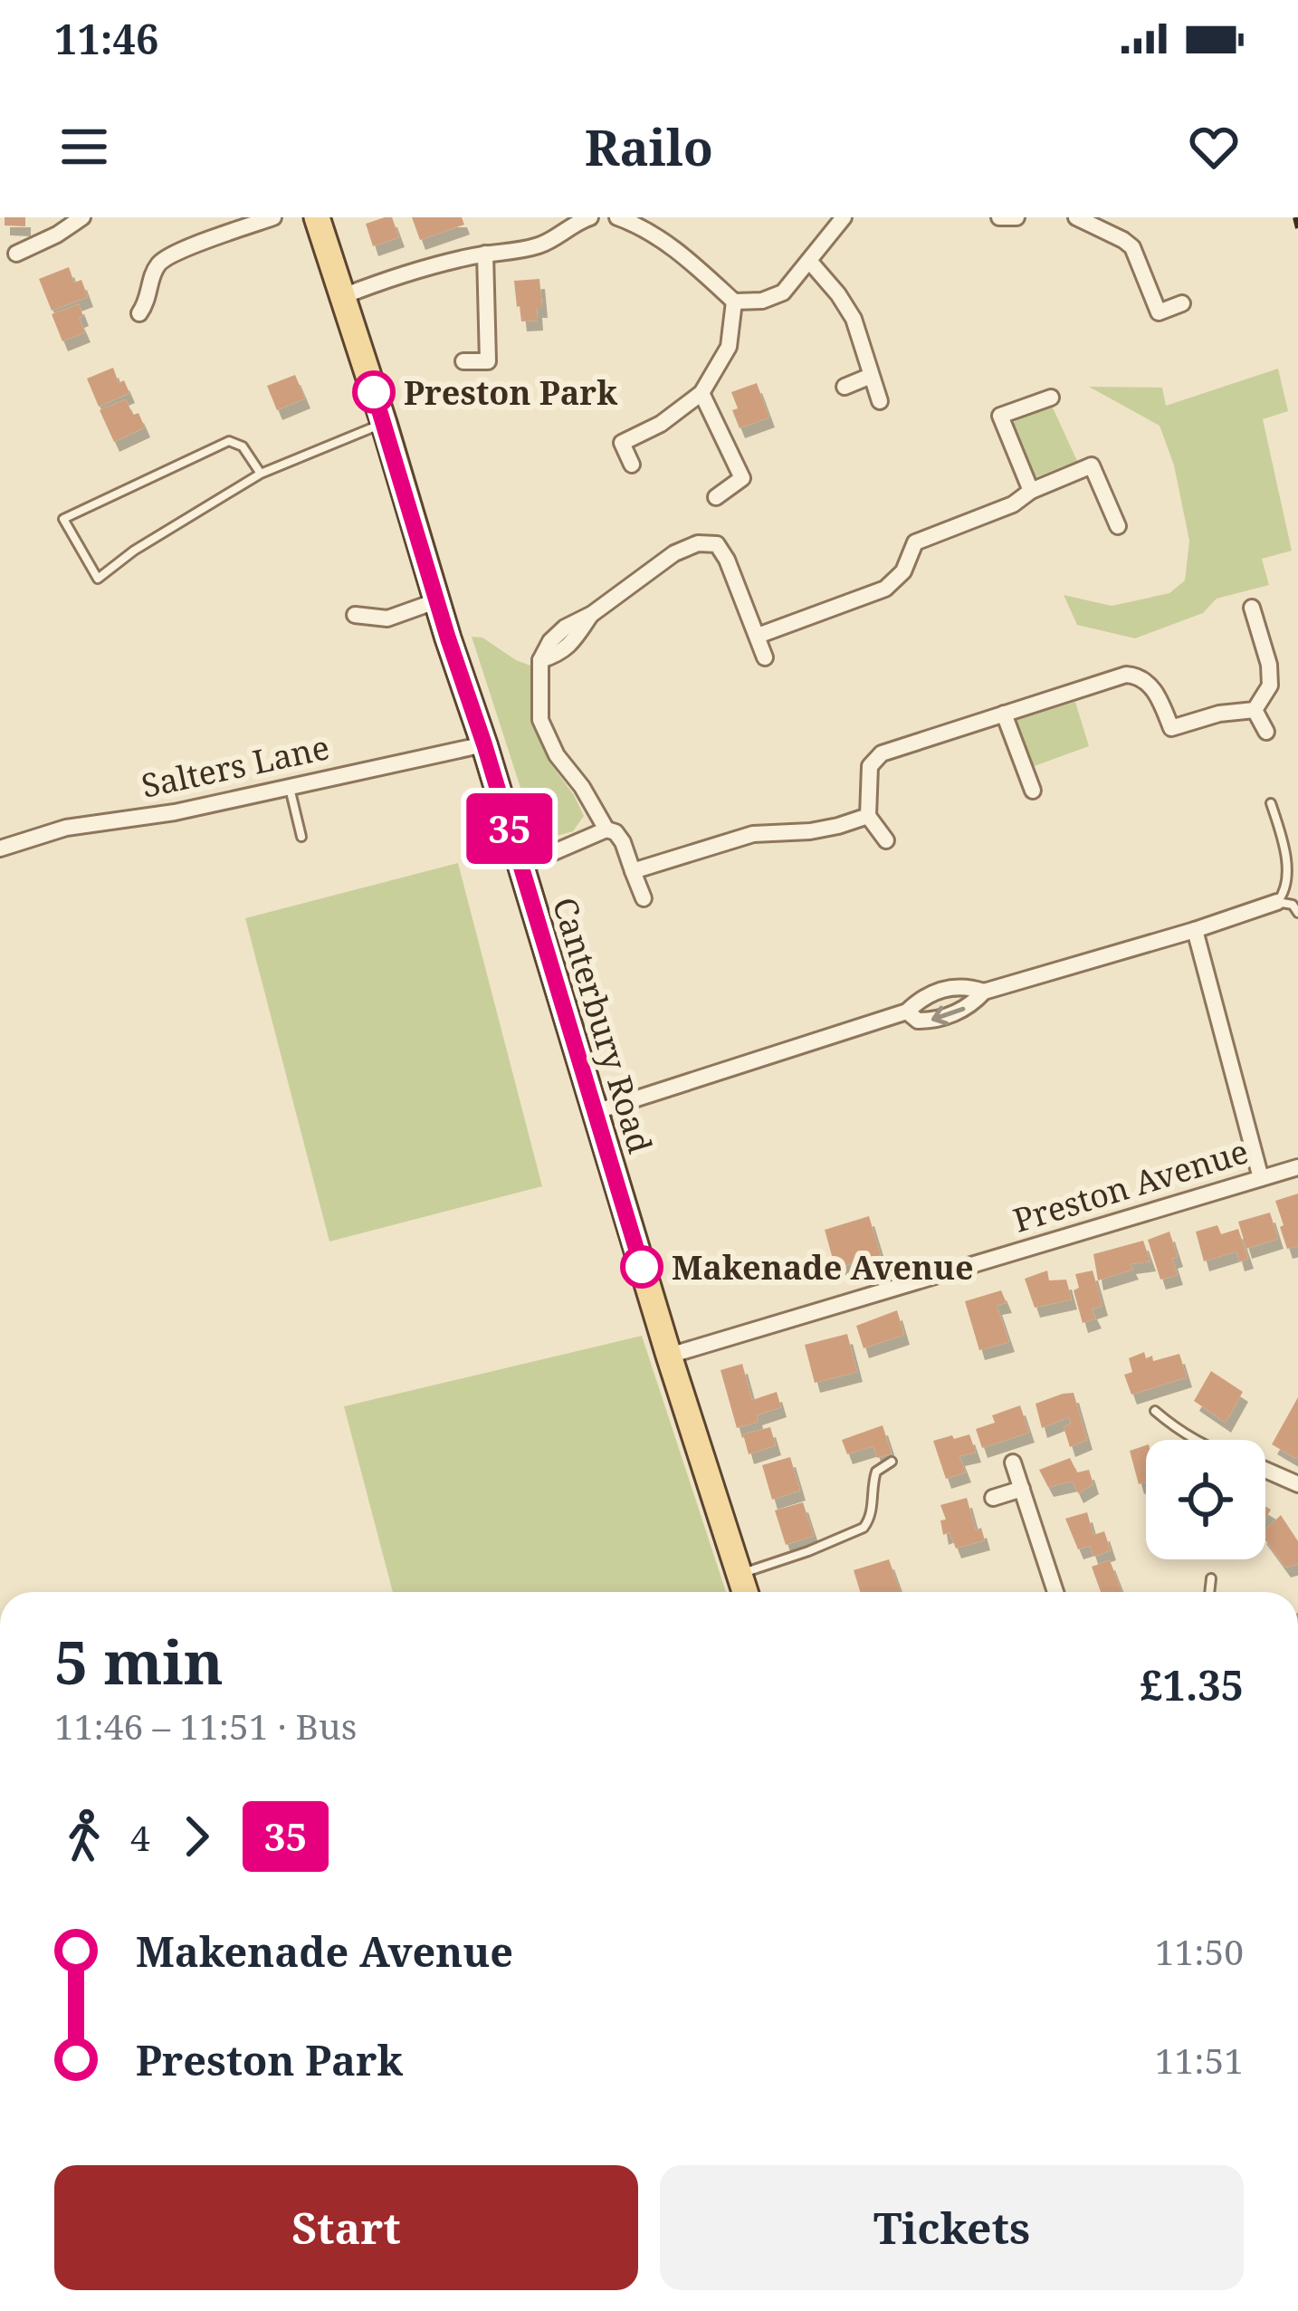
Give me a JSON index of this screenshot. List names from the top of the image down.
{
  "streets": {
    "main road": ["Canterbury Road"],
    "street": ["Salters Lane", "Preston Avenue"]
  },
  "crossings": [
    ["Salters Lane", "Canterbury Road"],
    ["Canterbury Road", "Preston Avenue"]
  ],
  "places": ["Preston Park", "Makenade Avenue"],
  "lines": ["bus line 35"],
  "page": {
    "status": "11:46",
    "header": "Railo",
    "on_map": "35",
    "heading": ["5 min", "11:46 – 11:51 · Bus", "£1.35"],
    "legs": ["4", "35"],
    "list": [
      {
        "name": "Makenade Avenue",
        "value": "11:50"
      },
      {
        "name": "Preston Park",
        "value": "11:51"
      }
    ],
    "buttons": ["Start", "Tickets"]
  }
}
